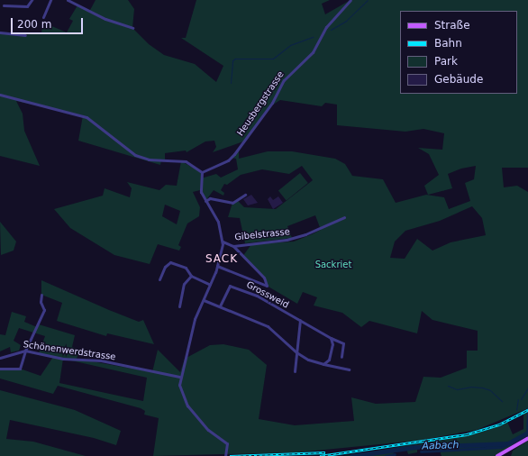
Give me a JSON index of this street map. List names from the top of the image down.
{
  "streets": {
    "street": [
      "Heusbergstrasse",
      "Gibelstrasse",
      "Grossweid",
      "Schönenwerdstrasse"
    ]
  },
  "districts": ["SACK"],
  "water": ["Aabach"],
  "parks": ["Sackriet"],
  "legend": [
    "Straße",
    "Bahn",
    "Park",
    "Gebäude"
  ],
  "scale_bar": "200 m"
}
